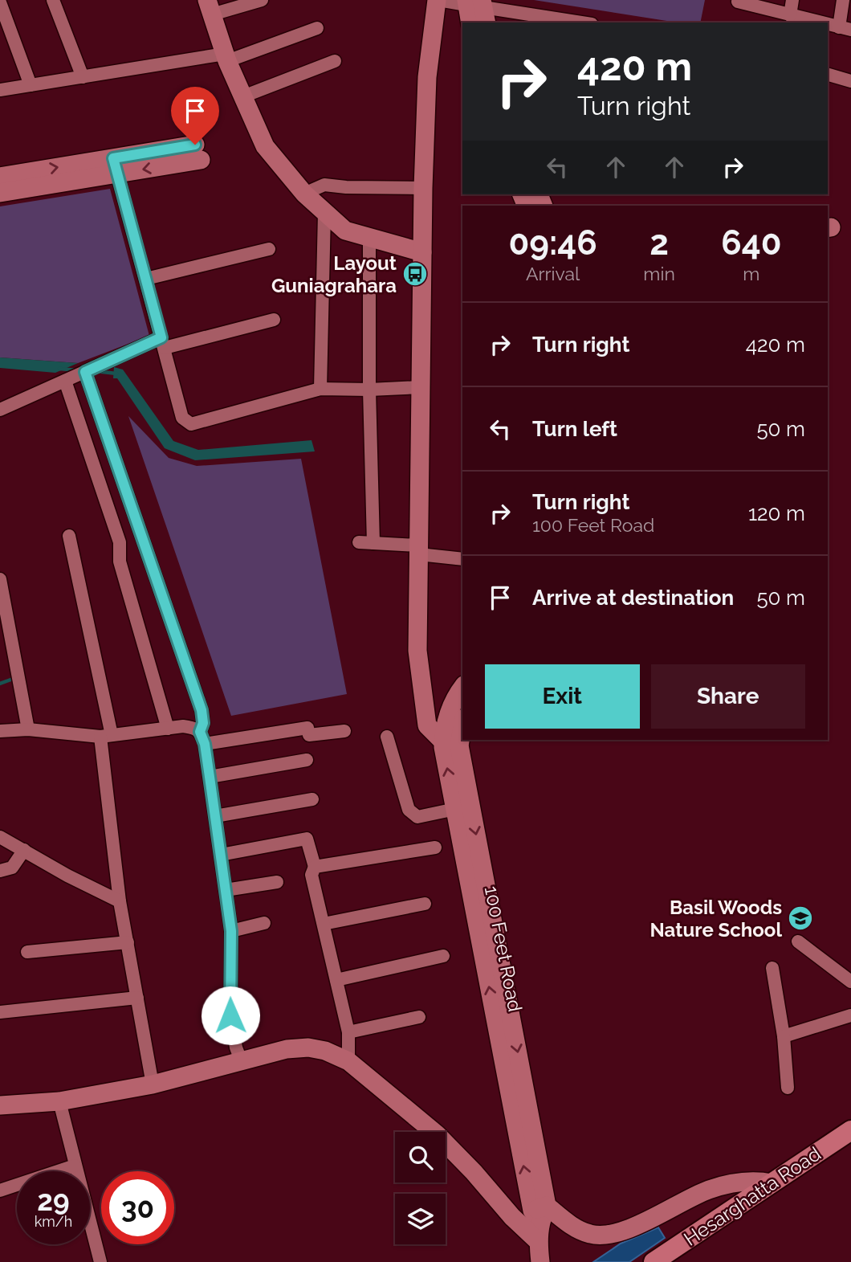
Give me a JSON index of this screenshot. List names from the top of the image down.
{
  "streets": {
    "main road": ["Hesarghatta Road"],
    "street": ["100 Feet Road"]
  },
  "places": {
    "bus stop": ["Layout Guniagrahara"],
    "school or university": ["Basil Woods Nature School"]
  },
  "page": {
    "turn": ["420 m", "Turn right"],
    "eta": [
      "09:46",
      "Arrival",
      "2",
      "min",
      "640",
      "m"
    ],
    "list": [
      {
        "name": "Turn right",
        "value": "420 m"
      },
      {
        "name": "Turn left",
        "value": "50 m"
      },
      {
        "name": "Turn right",
        "note": "100 Feet Road",
        "value": "120 m"
      },
      {
        "name": "Arrive at destination",
        "value": "50 m"
      }
    ],
    "buttons": ["Exit", "Share"],
    "speed": "29 km/h",
    "limit": "30"
  }
}
